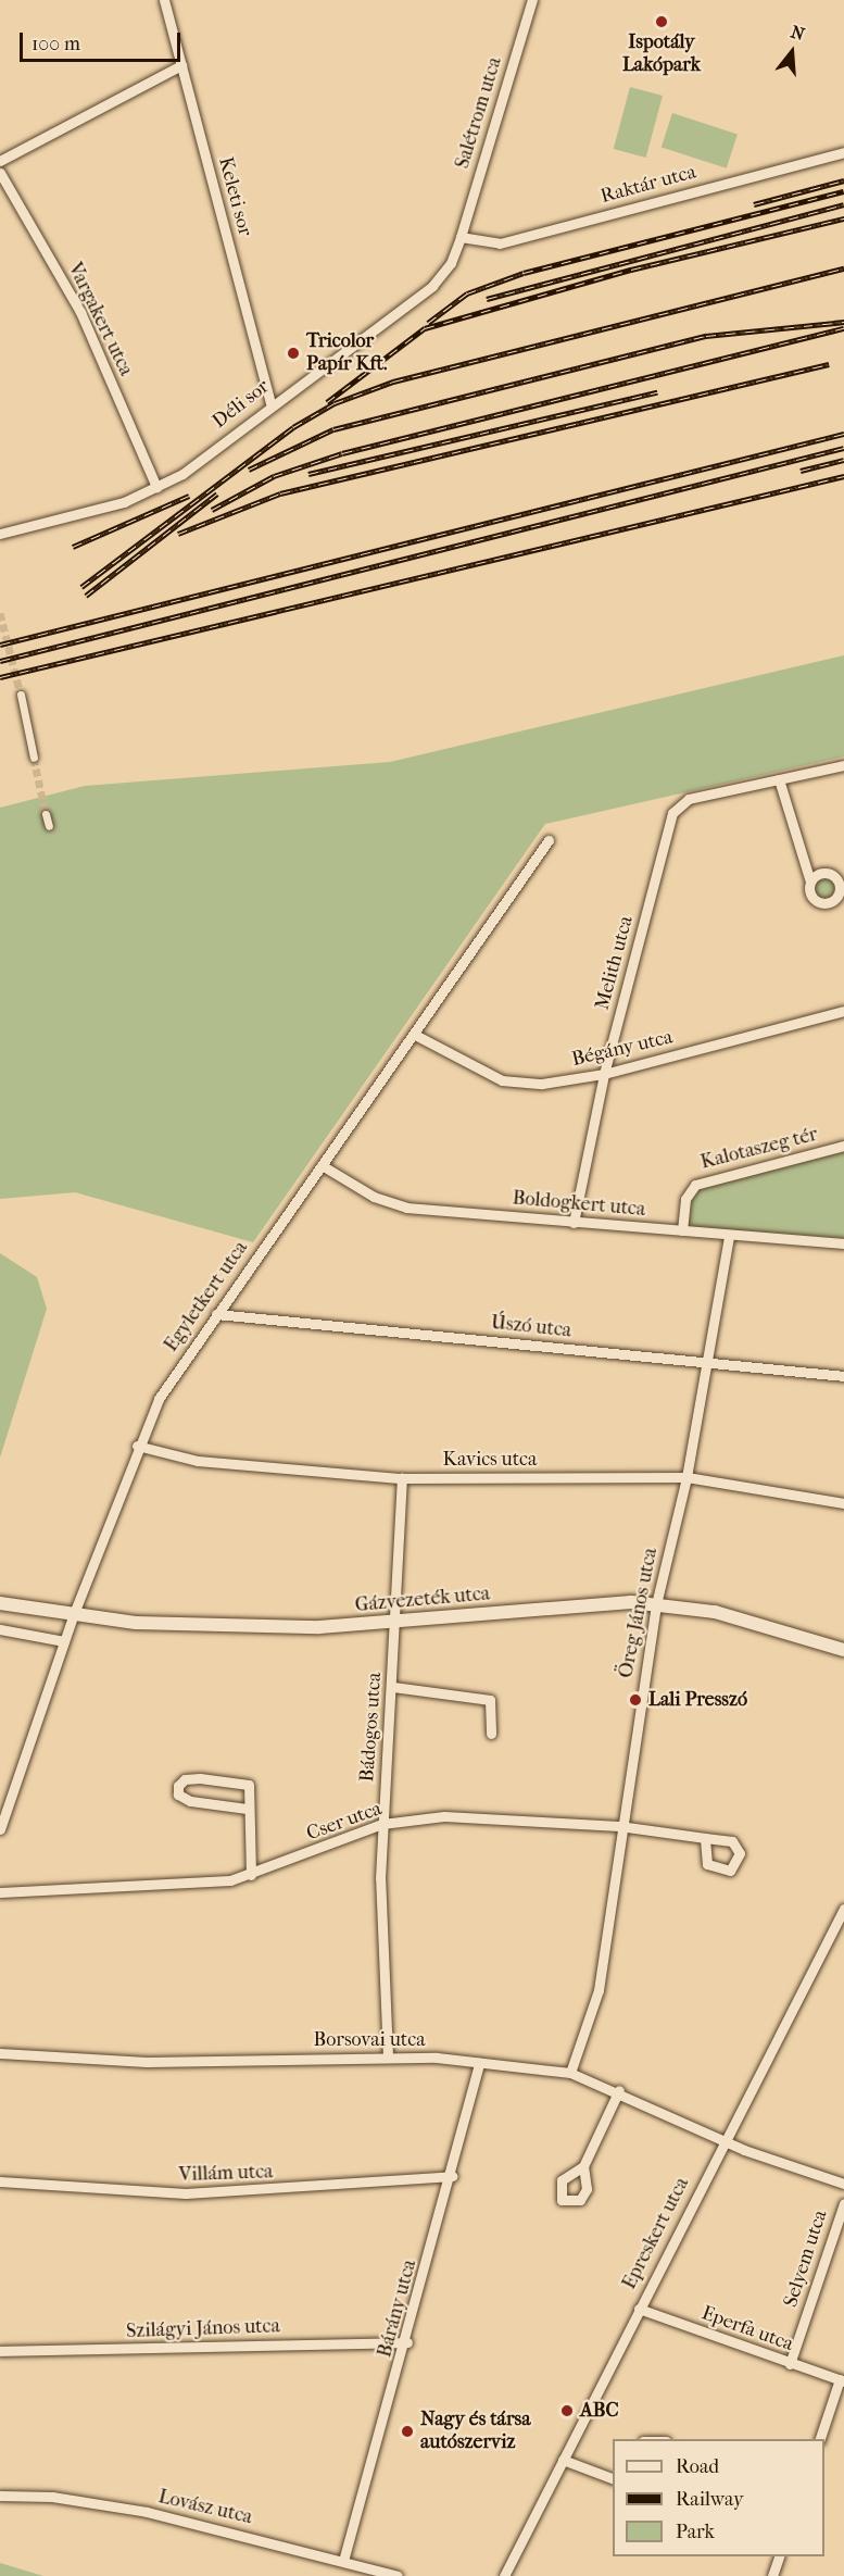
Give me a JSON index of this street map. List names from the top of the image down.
{
  "streets": {
    "street": [
      "Salétrom utca",
      "Raktár utca",
      "Keleti sor",
      "Vargakert utca",
      "Déli sor",
      "Melith utca",
      "Bégány utca",
      "Kalotaszeg tér",
      "Boldogkert utca",
      "Egyletkert utca",
      "Úszó utca",
      "Kavics utca",
      "Gázvezeték utca",
      "Öreg János utca",
      "Bádogos utca",
      "Cser utca",
      "Borsovai utca",
      "Villám utca",
      "Epreskert utca",
      "Selyem utca",
      "Bárány utca",
      "Szilágyi János utca",
      "Eperfa utca",
      "Lovász utca"
    ]
  },
  "crossings": [
    ["Salétrom utca", "Raktár utca"],
    ["Salétrom utca", "Déli sor"],
    ["Raktár utca", "Déli sor"],
    ["Keleti sor", "Déli sor"],
    ["Vargakert utca", "Déli sor"],
    ["Melith utca", "Bégány utca"],
    ["Melith utca", "Boldogkert utca"],
    ["Bégány utca", "Egyletkert utca"],
    ["Kalotaszeg tér", "Boldogkert utca"],
    ["Boldogkert utca", "Egyletkert utca"],
    ["Boldogkert utca", "Öreg János utca"],
    ["Egyletkert utca", "Úszó utca"],
    ["Egyletkert utca", "Kavics utca"],
    ["Egyletkert utca", "Gázvezeték utca"],
    ["Úszó utca", "Öreg János utca"],
    ["Kavics utca", "Öreg János utca"],
    ["Kavics utca", "Bádogos utca"],
    ["Gázvezeték utca", "Öreg János utca"],
    ["Gázvezeték utca", "Bádogos utca"],
    ["Öreg János utca", "Cser utca"],
    ["Öreg János utca", "Borsovai utca"],
    ["Bádogos utca", "Cser utca"],
    ["Bádogos utca", "Borsovai utca"],
    ["Borsovai utca", "Epreskert utca"],
    ["Borsovai utca", "Bárány utca"],
    ["Villám utca", "Bárány utca"],
    ["Epreskert utca", "Eperfa utca"],
    ["Selyem utca", "Eperfa utca"],
    ["Bárány utca", "Szilágyi János utca"],
    ["Bárány utca", "Lovász utca"]
  ],
  "places": [
    "Ispotály Lakópark",
    "Tricolor Papír Kft.",
    "Lali Presszó",
    "ABC",
    "Nagy és társa autószerviz"
  ],
  "legend": ["Road", "Railway", "Park"],
  "scale_bar": "100 m",
  "north": "top"
}
